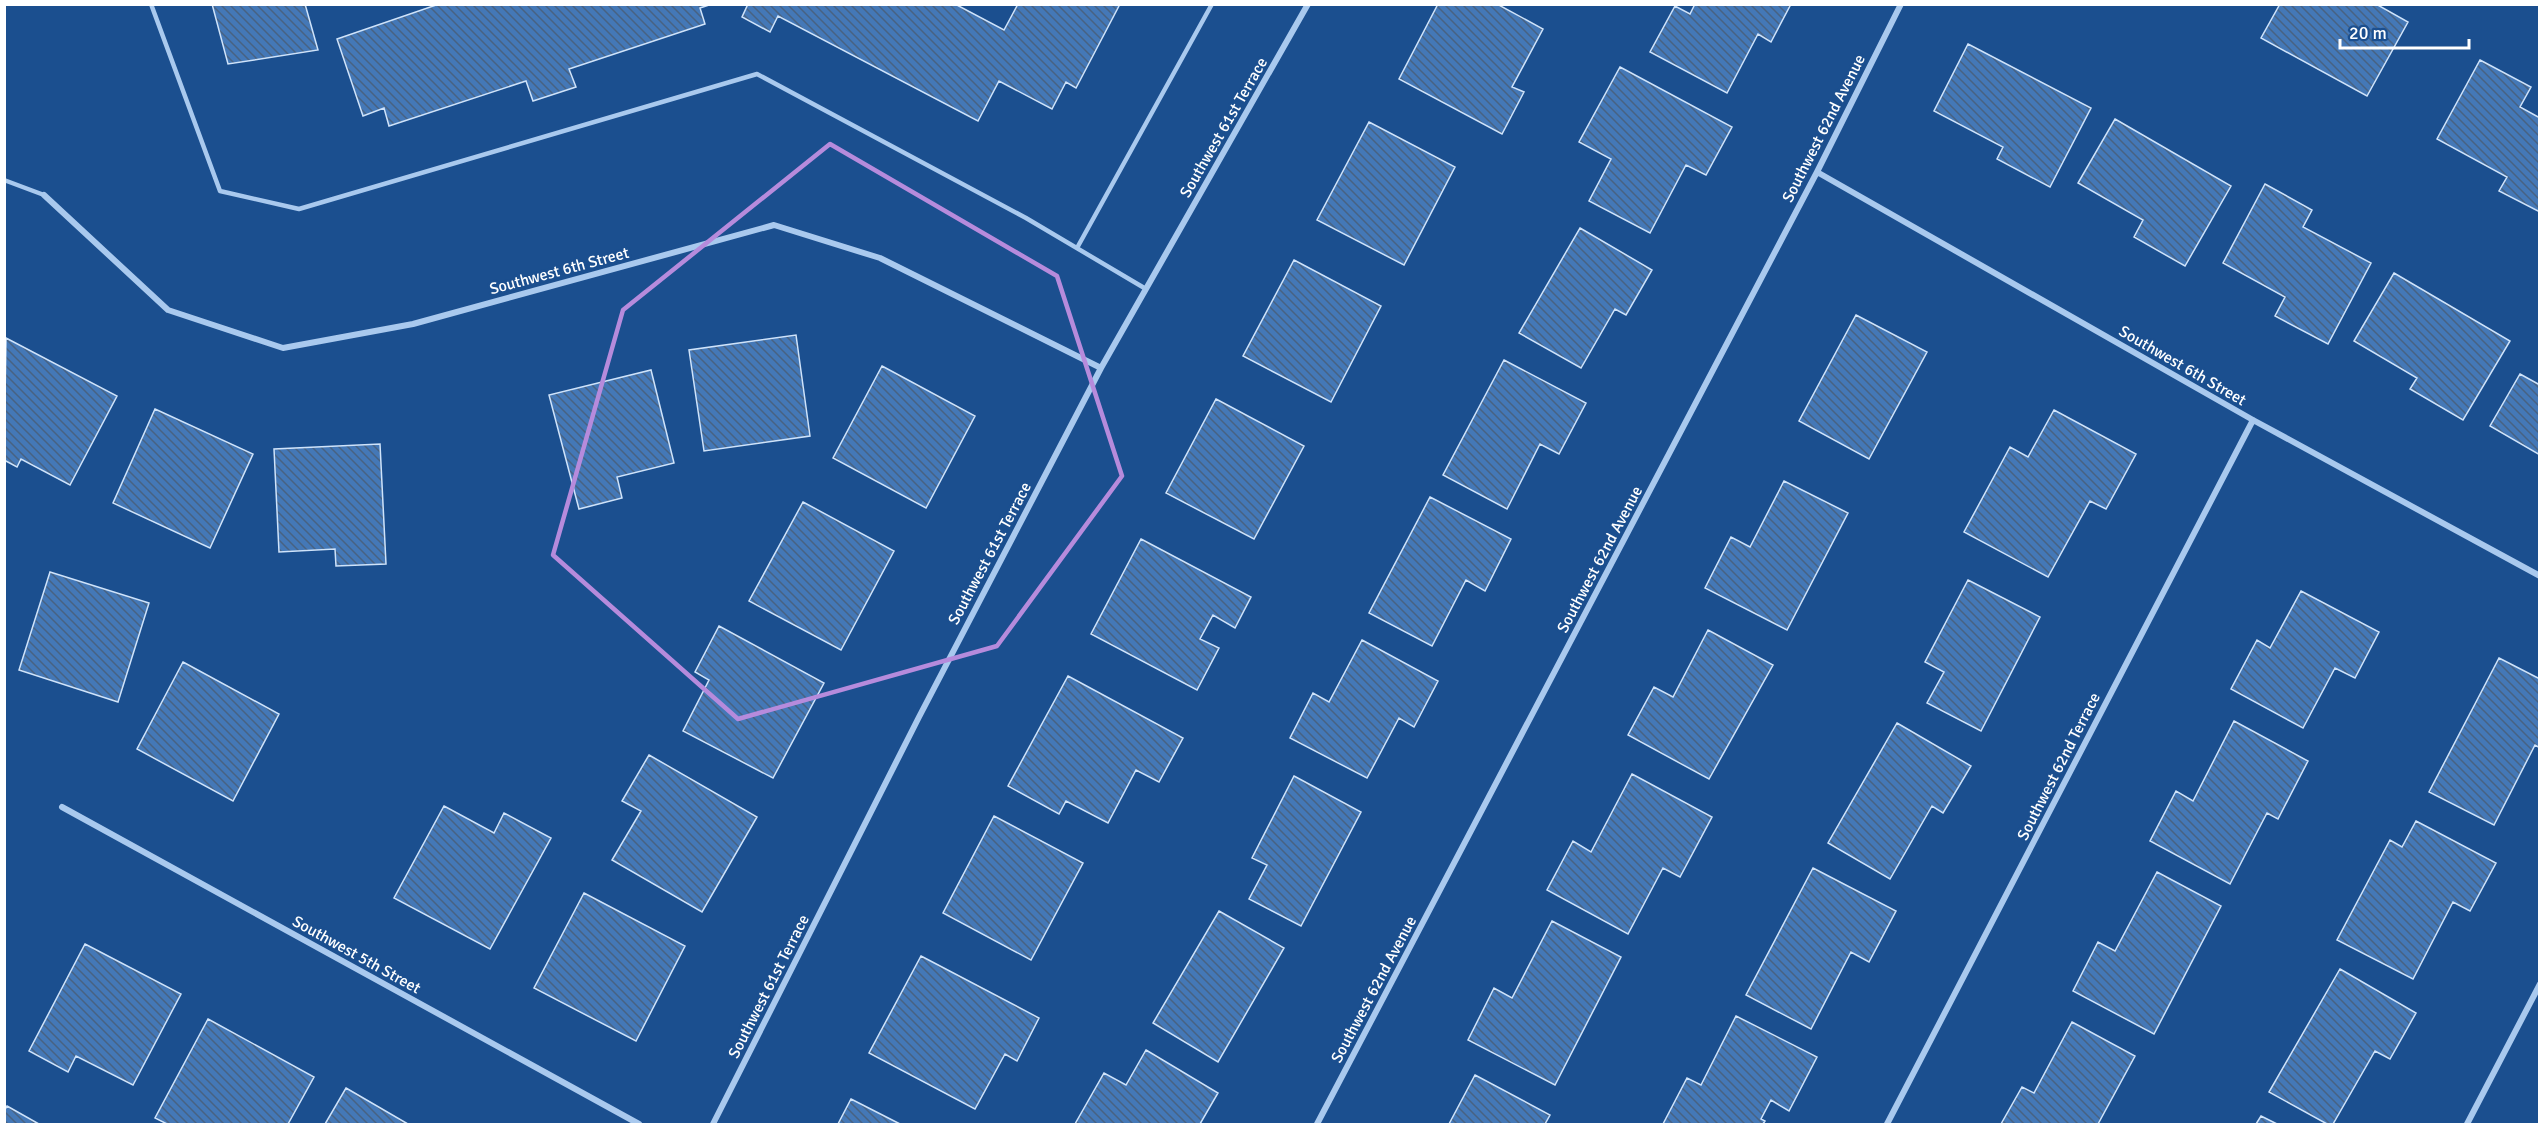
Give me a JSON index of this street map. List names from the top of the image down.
{
  "streets": {
    "street": [
      "Southwest 61st Terrace",
      "Southwest 62nd Avenue",
      "Southwest 6th Street",
      "Southwest 62nd Terrace",
      "Southwest 5th Street"
    ]
  },
  "crossings": [
    ["Southwest 61st Terrace", "Southwest 6th Street"],
    ["Southwest 62nd Avenue", "Southwest 6th Street"],
    ["Southwest 6th Street", "Southwest 62nd Terrace"]
  ],
  "scale_bar": "20 m"
}
